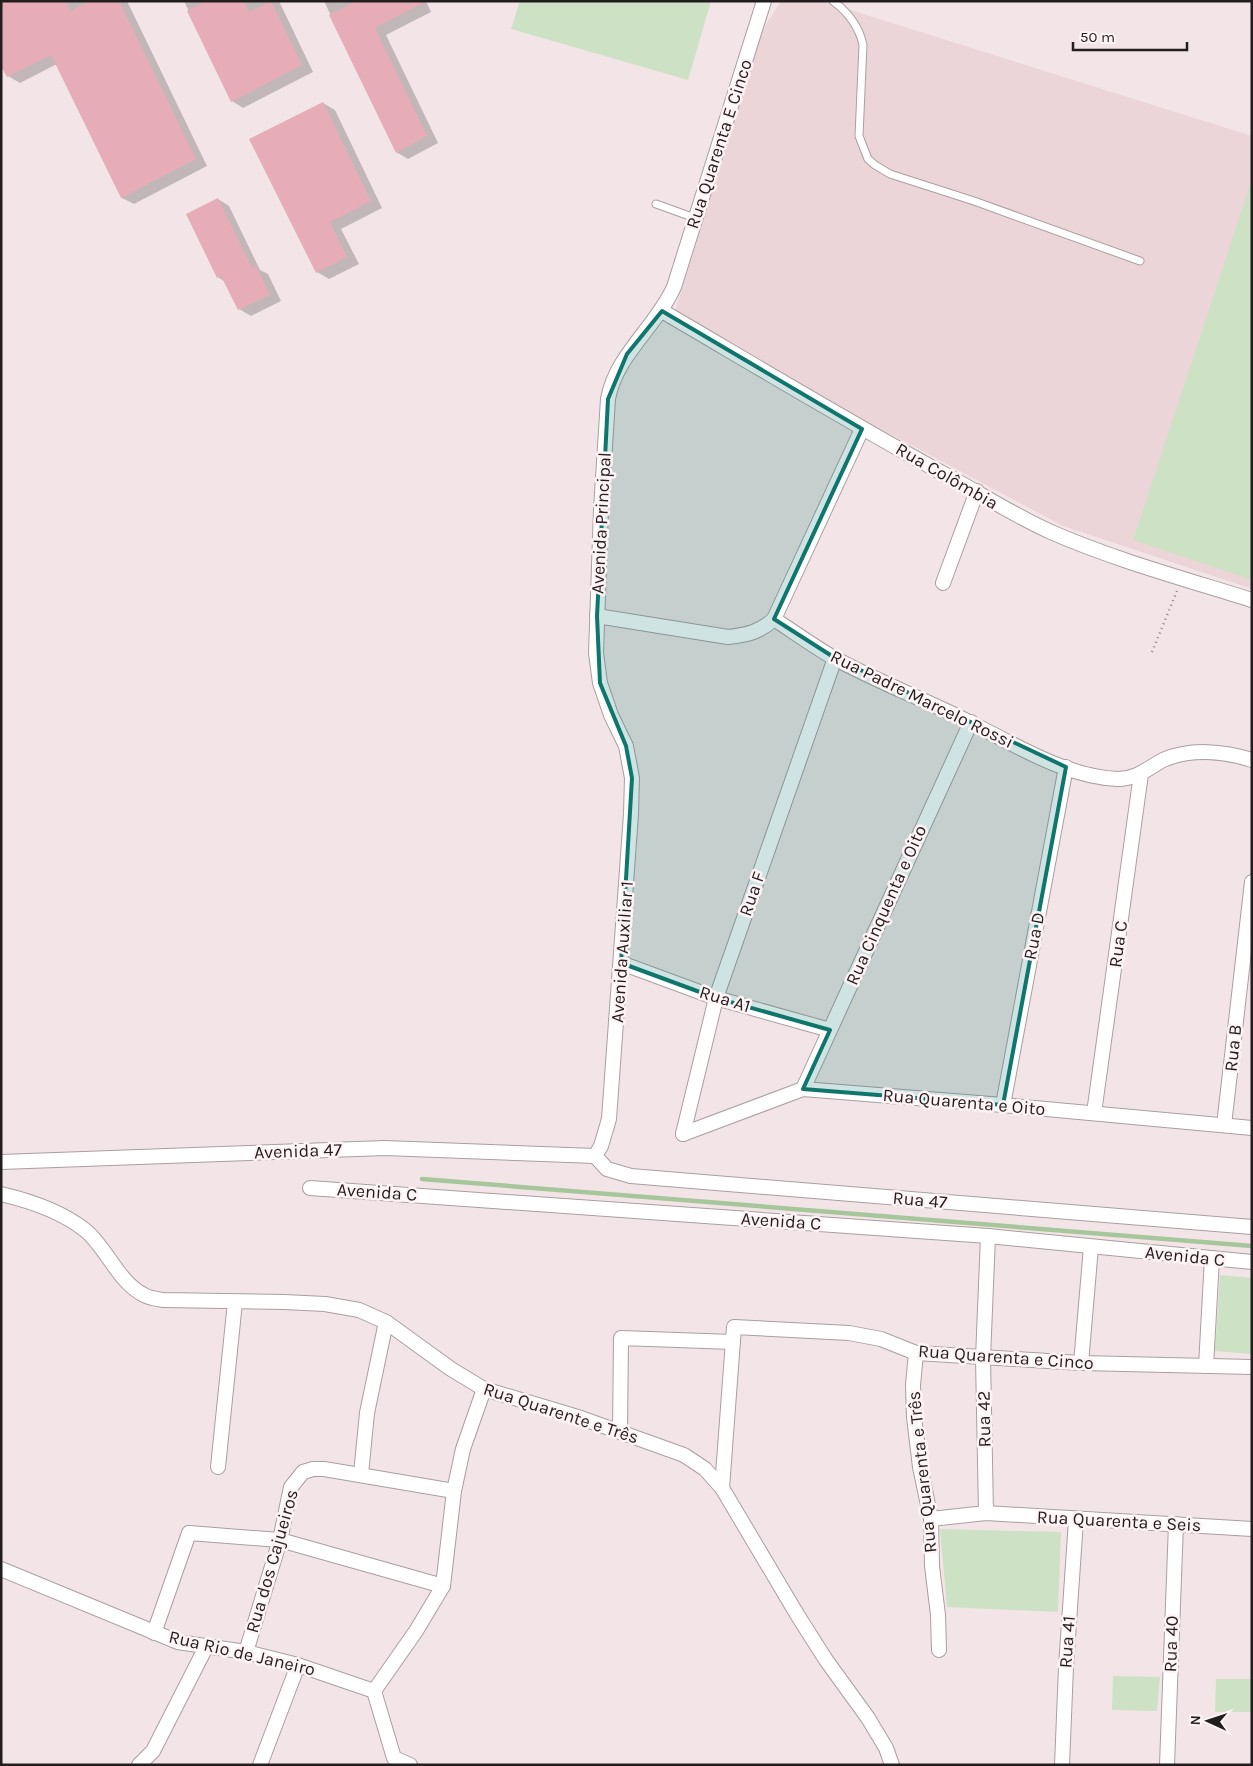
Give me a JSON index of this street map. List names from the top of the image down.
{
  "streets": {
    "street": [
      "Rua Quarenta E Cinco",
      "Rua Colômbia",
      "Avenida Principal",
      "Rua Padre Marcelo Rossi",
      "Rua F",
      "Rua Cinquenta e Oito",
      "Rua D",
      "Rua C",
      "Avenida Auxiliar 1",
      "Rua A1",
      "Rua B",
      "Rua Quarenta e Oito",
      "Avenida 47",
      "Avenida C",
      "Rua 47",
      "Rua Quarenta e Cinco",
      "Rua Quarente e Três",
      "Rua 42",
      "Rua Quarenta e Três",
      "Rua Quarenta e Seis",
      "Rua dos Cajueiros",
      "Rua 41",
      "Rua 40",
      "Rua Rio de Janeiro"
    ]
  },
  "crossings": [
    ["Rua Quarenta E Cinco", "Rua Colômbia"],
    ["Rua Quarenta E Cinco", "Avenida Principal"],
    ["Rua Colômbia", "Avenida Principal"],
    ["Avenida Principal", "Avenida Auxiliar 1"],
    ["Rua Padre Marcelo Rossi", "Rua F"],
    ["Rua Padre Marcelo Rossi", "Rua Cinquenta e Oito"],
    ["Rua Padre Marcelo Rossi", "Rua D"],
    ["Rua Padre Marcelo Rossi", "Rua C"],
    ["Rua F", "Rua A1"],
    ["Rua F", "Rua Quarenta e Oito"],
    ["Rua Cinquenta e Oito", "Rua A1"],
    ["Rua Cinquenta e Oito", "Rua Quarenta e Oito"],
    ["Rua D", "Rua Quarenta e Oito"],
    ["Rua C", "Rua Quarenta e Oito"],
    ["Avenida Auxiliar 1", "Rua A1"],
    ["Avenida Auxiliar 1", "Avenida 47"],
    ["Avenida Auxiliar 1", "Rua 47"],
    ["Rua B", "Rua Quarenta e Oito"],
    ["Avenida 47", "Rua 47"],
    ["Avenida C", "Rua 42"],
    ["Rua Quarenta e Cinco", "Rua 42"],
    ["Rua Quarenta e Cinco", "Rua Quarenta e Três"],
    ["Rua 42", "Rua Quarenta e Seis"],
    ["Rua Quarenta e Três", "Rua Quarenta e Seis"],
    ["Rua Quarenta e Seis", "Rua 41"],
    ["Rua Quarenta e Seis", "Rua 40"],
    ["Rua dos Cajueiros", "Rua Rio de Janeiro"]
  ],
  "scale_bar": "50 m",
  "north": "left"
}
